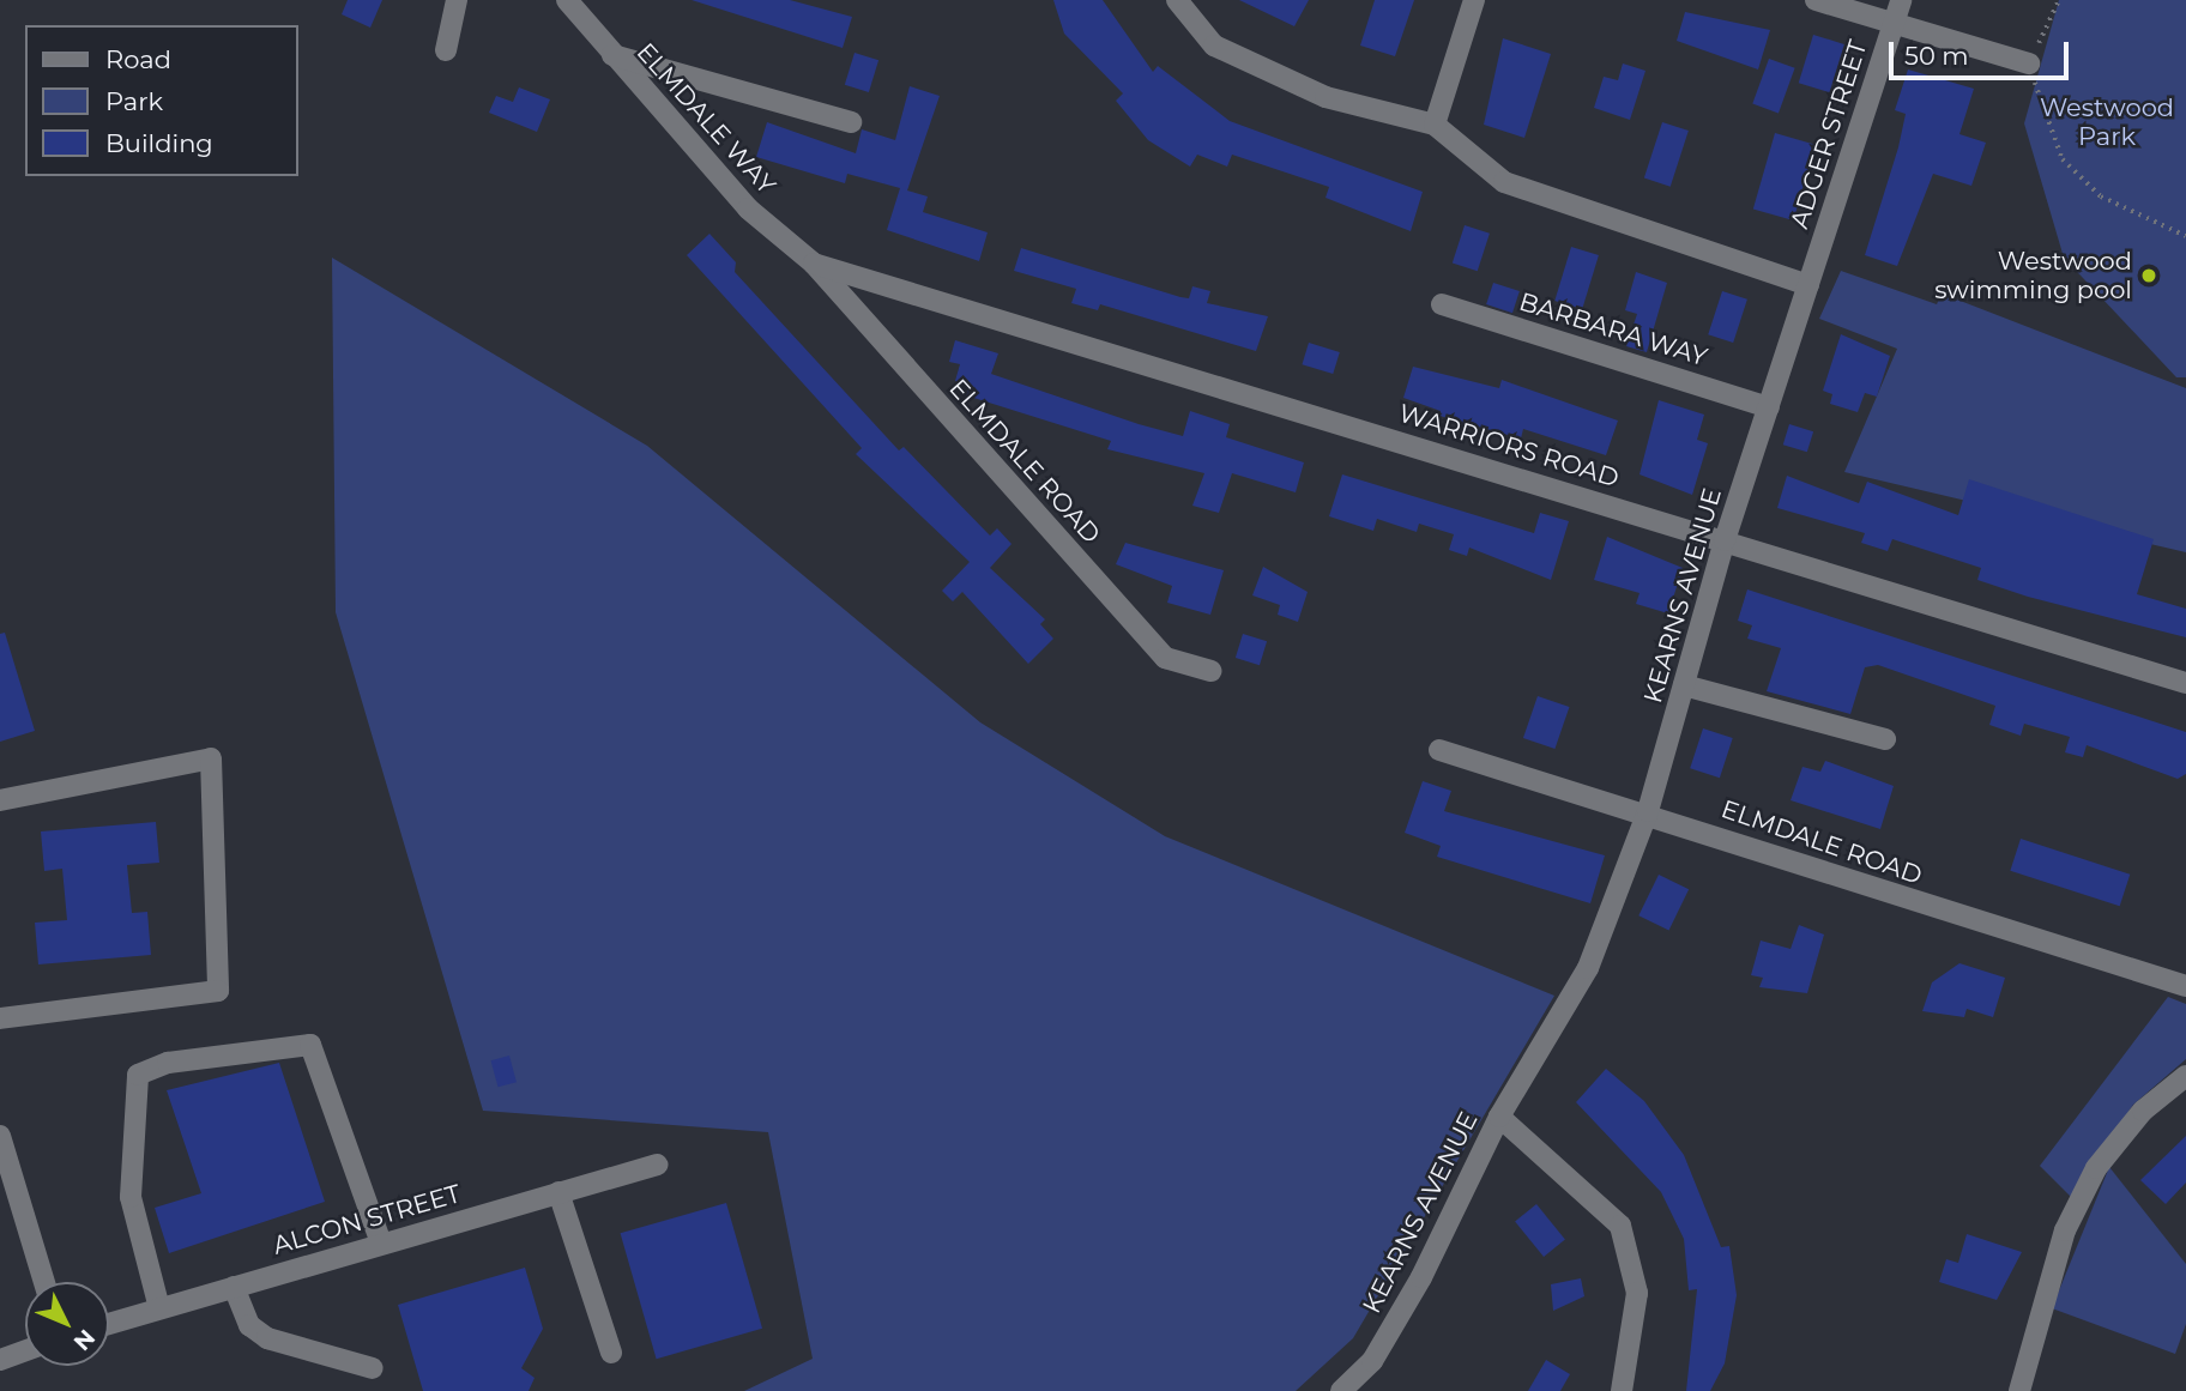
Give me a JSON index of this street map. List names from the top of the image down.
{
  "streets": {
    "street": [
      "ELMDALE WAY",
      "ADGER STREET",
      "BARBARA WAY",
      "WARRIORS ROAD",
      "ELMDALE ROAD",
      "KEARNS AVENUE",
      "ALCON STREET"
    ]
  },
  "crossings": [
    ["ELMDALE WAY", "WARRIORS ROAD"],
    ["ELMDALE WAY", "ELMDALE ROAD"],
    ["ADGER STREET", "KEARNS AVENUE"],
    ["BARBARA WAY", "KEARNS AVENUE"],
    ["WARRIORS ROAD", "ELMDALE ROAD"],
    ["WARRIORS ROAD", "KEARNS AVENUE"],
    ["ELMDALE ROAD", "KEARNS AVENUE"]
  ],
  "parks": ["Westwood Park"],
  "places": ["Westwood swimming pool"],
  "legend": ["Road", "Park", "Building"],
  "scale_bar": "50 m",
  "north": "bottom right"
}
